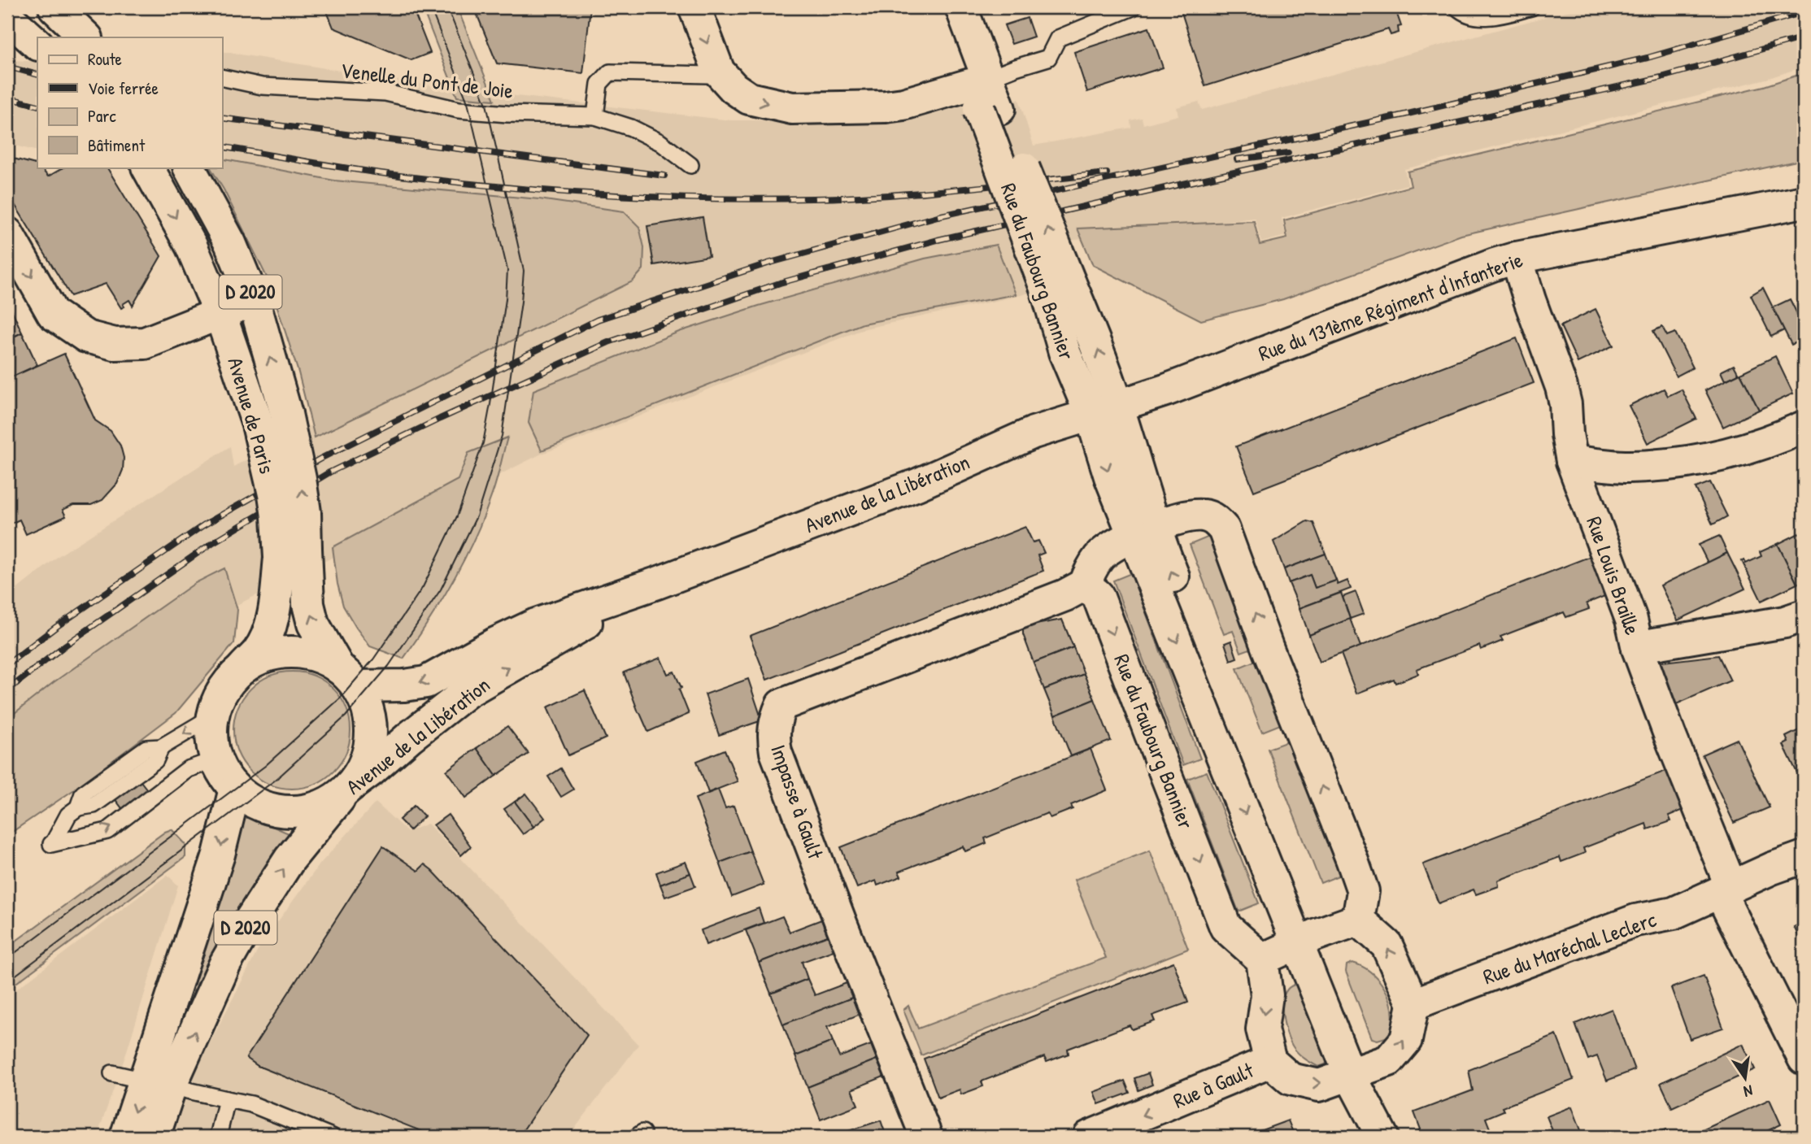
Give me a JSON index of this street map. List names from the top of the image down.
{
  "streets": {
    "street": [
      "Rue du Faubourg Bannier",
      "D 2020",
      "Rue du 131ème Régiment d'Infanterie",
      "Avenue de Paris",
      "Avenue de la Libération",
      "Rue Louis Braille",
      "Impasse à Gault",
      "Rue du Maréchal Leclerc",
      "Rue à Gault"
    ],
    "lane": ["Venelle du Pont de Joie"]
  },
  "crossings": [
    ["Rue du Faubourg Bannier", "Rue du 131ème Régiment d'Infanterie"],
    ["Rue du Faubourg Bannier", "Avenue de la Libération"],
    ["Rue du Faubourg Bannier", "Impasse à Gault"],
    ["Rue du Faubourg Bannier", "Rue à Gault"],
    ["Rue du 131ème Régiment d'Infanterie", "Avenue de la Libération"],
    ["Rue du 131ème Régiment d'Infanterie", "Rue Louis Braille"],
    ["Avenue de Paris", "Avenue de la Libération"],
    ["Rue Louis Braille", "Rue du Maréchal Leclerc"]
  ],
  "legend": [
    "Route",
    "Voie ferrée",
    "Parc",
    "Bâtiment"
  ],
  "north": "bottom"
}
